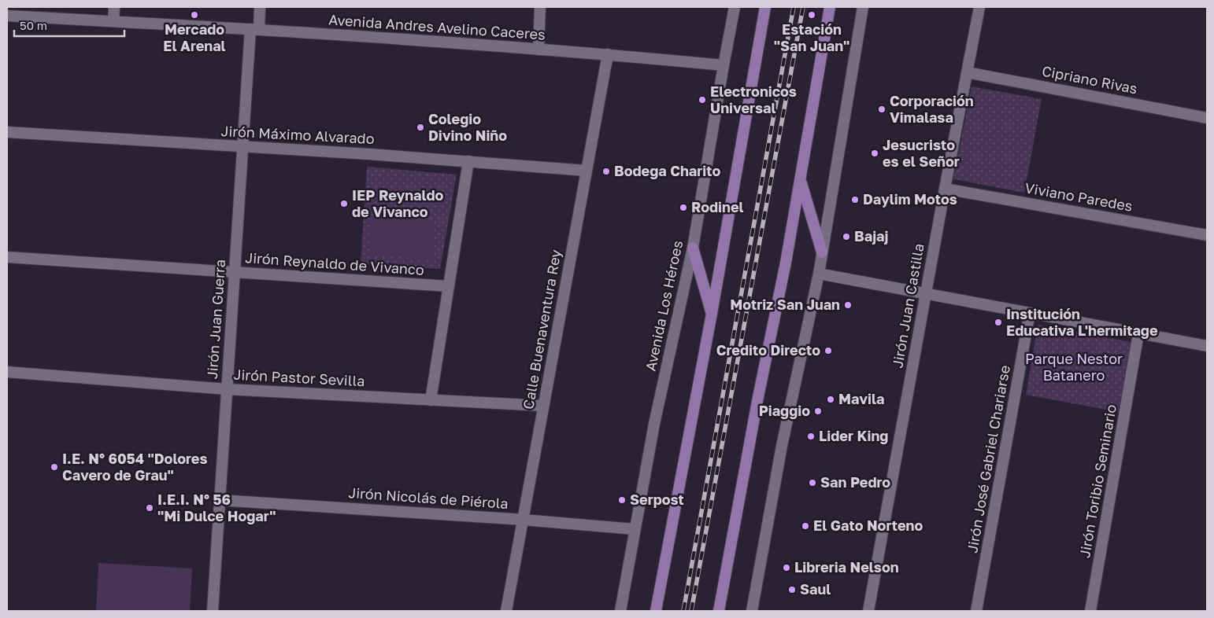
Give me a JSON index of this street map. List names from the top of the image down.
{
  "streets": {
    "street": [
      "Avenida Andres Avelino Caceres",
      "Cipriano Rivas",
      "Jirón Máximo Alvarado",
      "Viviano Paredes",
      "Jirón Reynaldo de Vivanco",
      "Avenida Los Héroes",
      "Jirón Juan Castilla",
      "Jirón Juan Guerra",
      "Calle Buenaventura Rey",
      "Jirón Pastor Sevilla",
      "Jirón José Gabriel Chariarse",
      "Jirón Toribio Seminario",
      "Jirón Nicolás de Piérola"
    ]
  },
  "crossings": [
    ["Avenida Andres Avelino Caceres", "Avenida Los Héroes"],
    ["Avenida Andres Avelino Caceres", "Jirón Juan Guerra"],
    ["Avenida Andres Avelino Caceres", "Calle Buenaventura Rey"],
    ["Cipriano Rivas", "Jirón Juan Castilla"],
    ["Jirón Máximo Alvarado", "Jirón Juan Guerra"],
    ["Jirón Máximo Alvarado", "Calle Buenaventura Rey"],
    ["Viviano Paredes", "Jirón Juan Castilla"],
    ["Jirón Reynaldo de Vivanco", "Jirón Juan Guerra"],
    ["Avenida Los Héroes", "Jirón Nicolás de Piérola"],
    ["Jirón Juan Guerra", "Jirón Pastor Sevilla"],
    ["Jirón Juan Guerra", "Jirón Nicolás de Piérola"],
    ["Calle Buenaventura Rey", "Jirón Pastor Sevilla"],
    ["Calle Buenaventura Rey", "Jirón Nicolás de Piérola"]
  ],
  "parks": ["Parque Nestor Batanero"],
  "places": [
    "Mercado El Arenal",
    "Estación \"San Juan\"",
    "Electronicos Universal",
    "Corporación Vimalasa",
    "Colegio Divino Niño",
    "Jesucristo es el Señor",
    "Bodega Charito",
    "Daylim Motos",
    "IEP Reynaldo de Vivanco",
    "Rodinel",
    "Bajaj",
    "Motriz San Juan",
    "Institución Educativa L'hermitage",
    "Credito Directo",
    "Mavila",
    "Piaggio",
    "Lider King",
    "I.E. N° 6054 \"Dolores Cavero de Grau\"",
    "San Pedro",
    "Serpost",
    "I.E.I. N° 56 \"Mi Dulce Hogar\"",
    "El Gato Norteno",
    "Libreria Nelson",
    "Saul"
  ],
  "scale_bar": "50 m"
}
